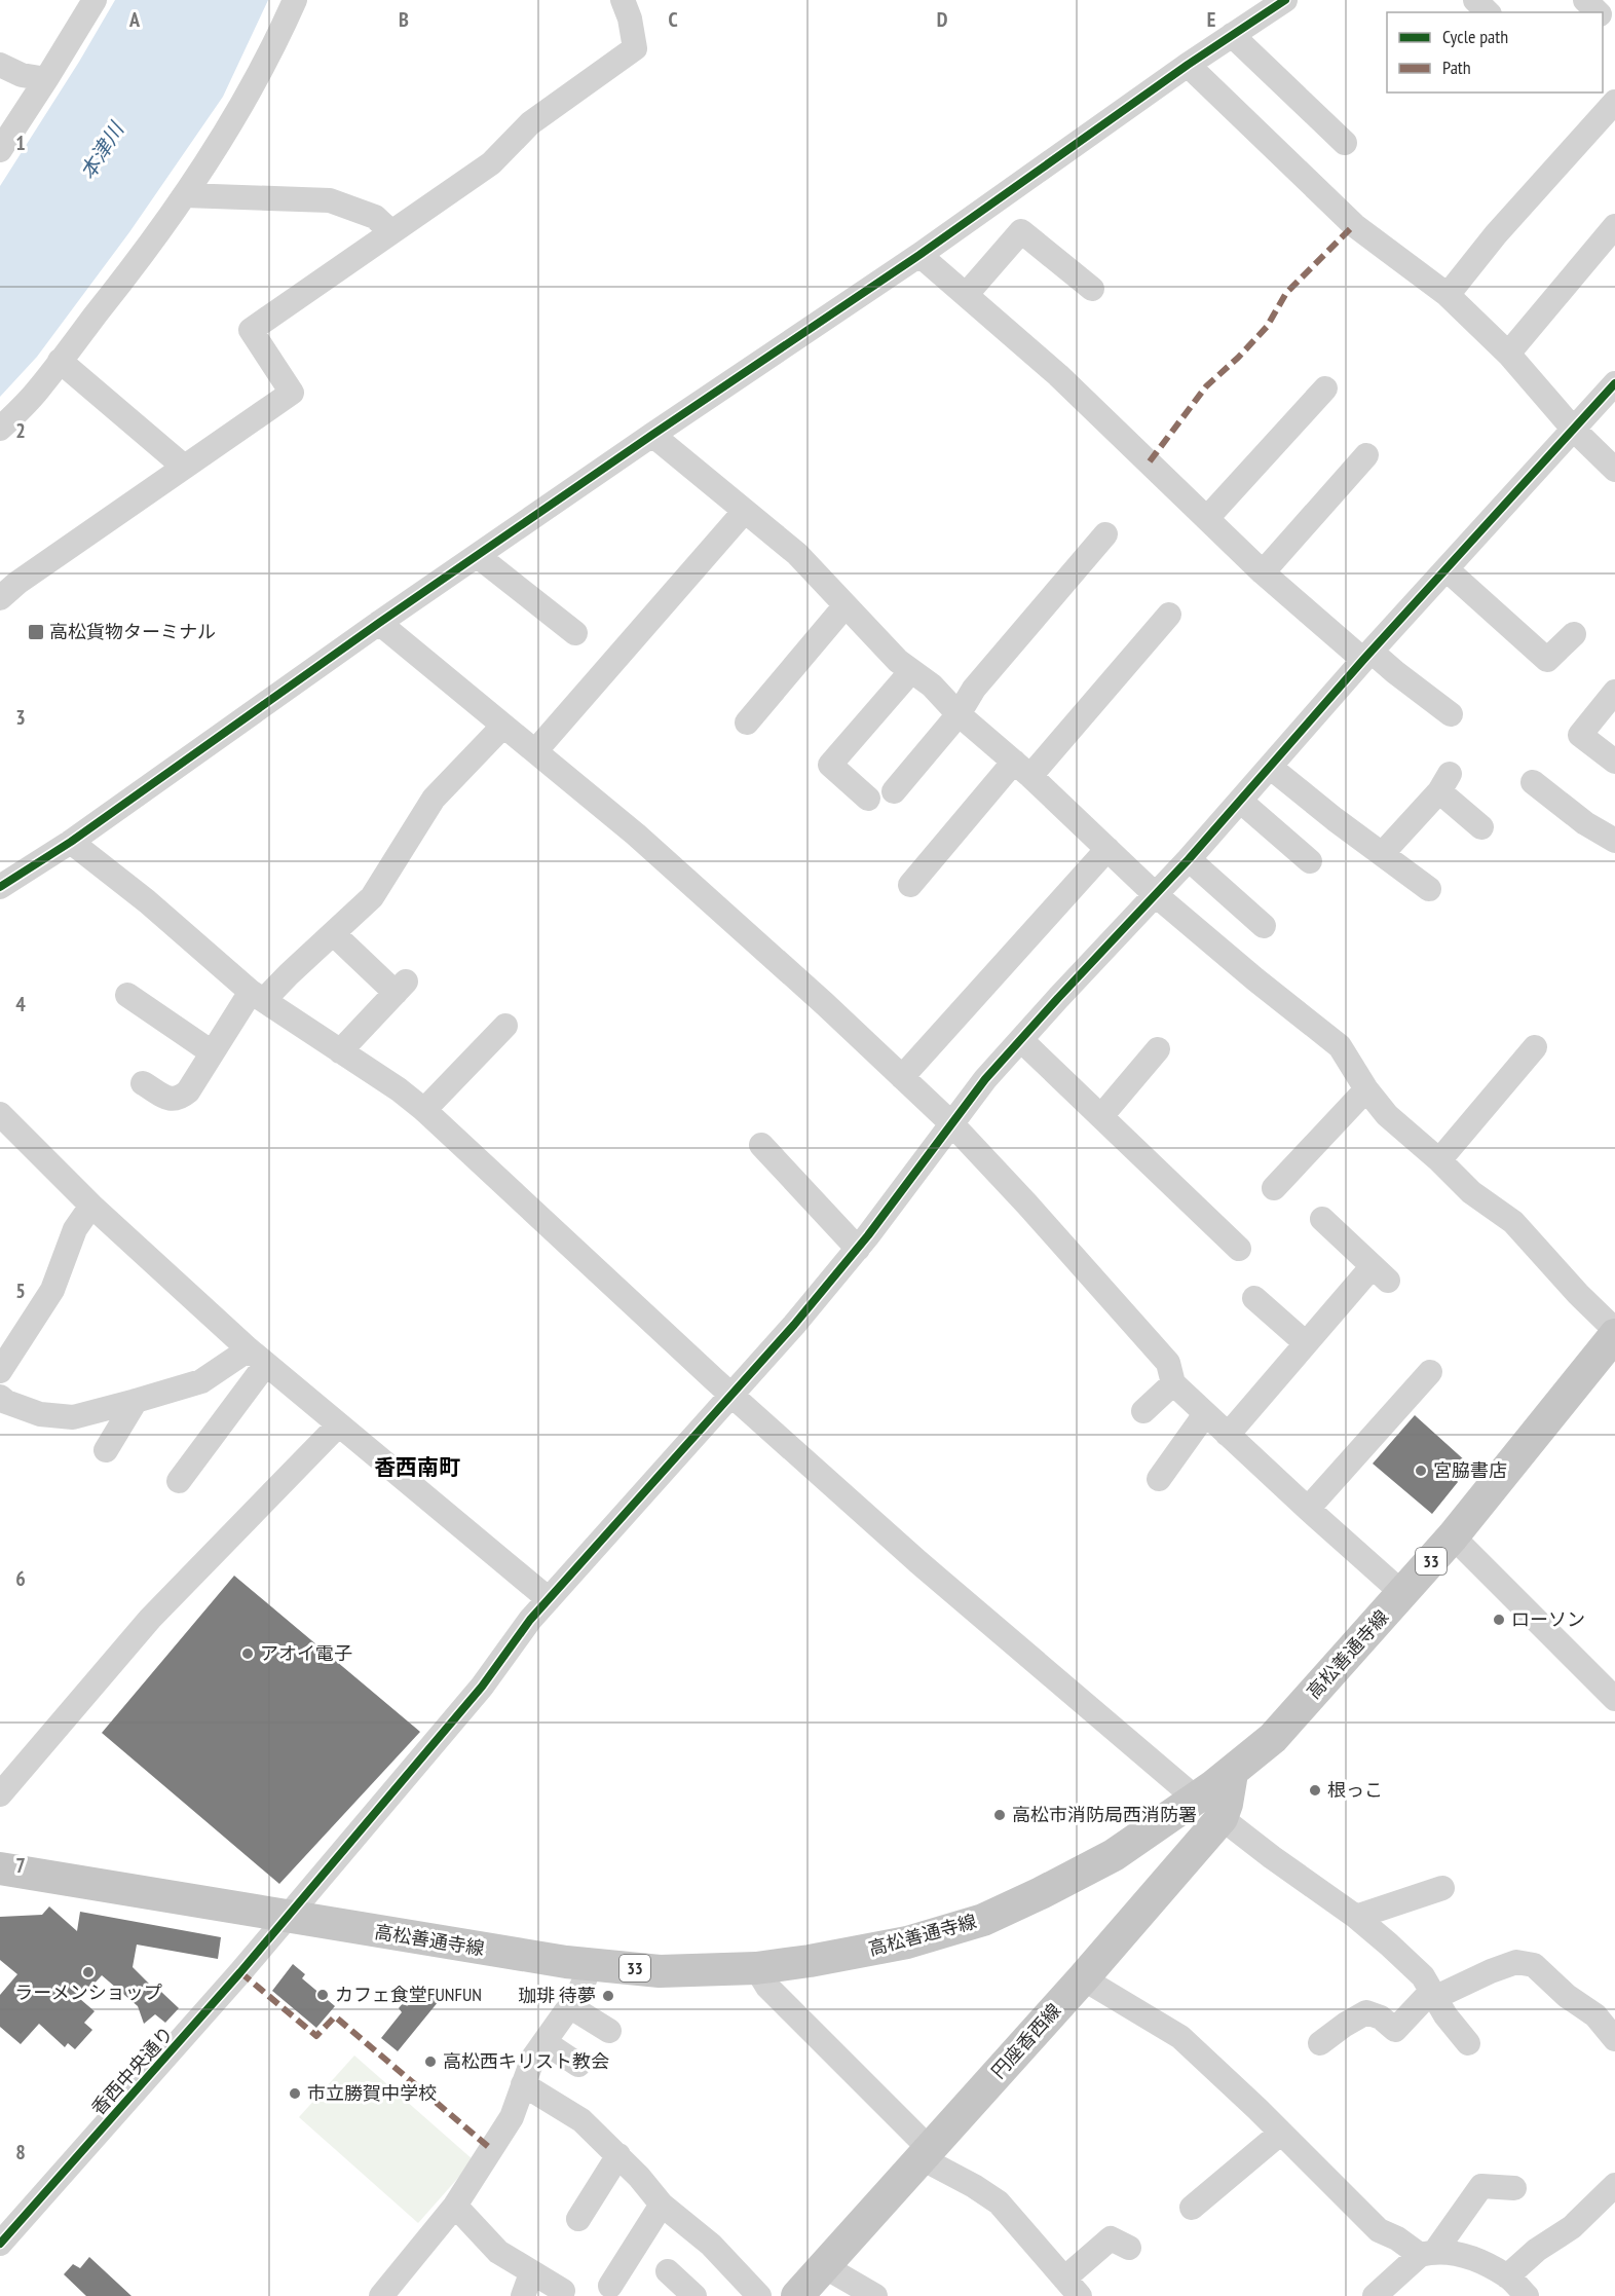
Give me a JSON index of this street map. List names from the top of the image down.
{
  "streets": {
    "main road": ["33", "高松善通寺線", "円座香西線"],
    "street": ["香西中央通り"]
  },
  "crossings": [
    ["高松善通寺線", "円座香西線"],
    ["高松善通寺線", "香西中央通り"]
  ],
  "districts": ["香西南町"],
  "water": ["本津川"],
  "places": {
    "transit": ["高松貨物ターミナル"],
    "other": [
      "宮脇書店",
      "ローソン",
      "アオイ電子",
      "根っこ",
      "高松市消防局西消防署",
      "ラーメンショップ",
      "カフェ食堂FUNFUN",
      "珈琲 待夢",
      "高松西キリスト教会",
      "市立勝賀中学校"
    ]
  },
  "legend": ["Cycle path", "Path"],
  "grid": {
    "columns": [
      "A",
      "B",
      "C",
      "D",
      "E"
    ],
    "rows": [
      "1",
      "2",
      "3",
      "4",
      "5",
      "6",
      "7",
      "8"
    ]
  }
}
